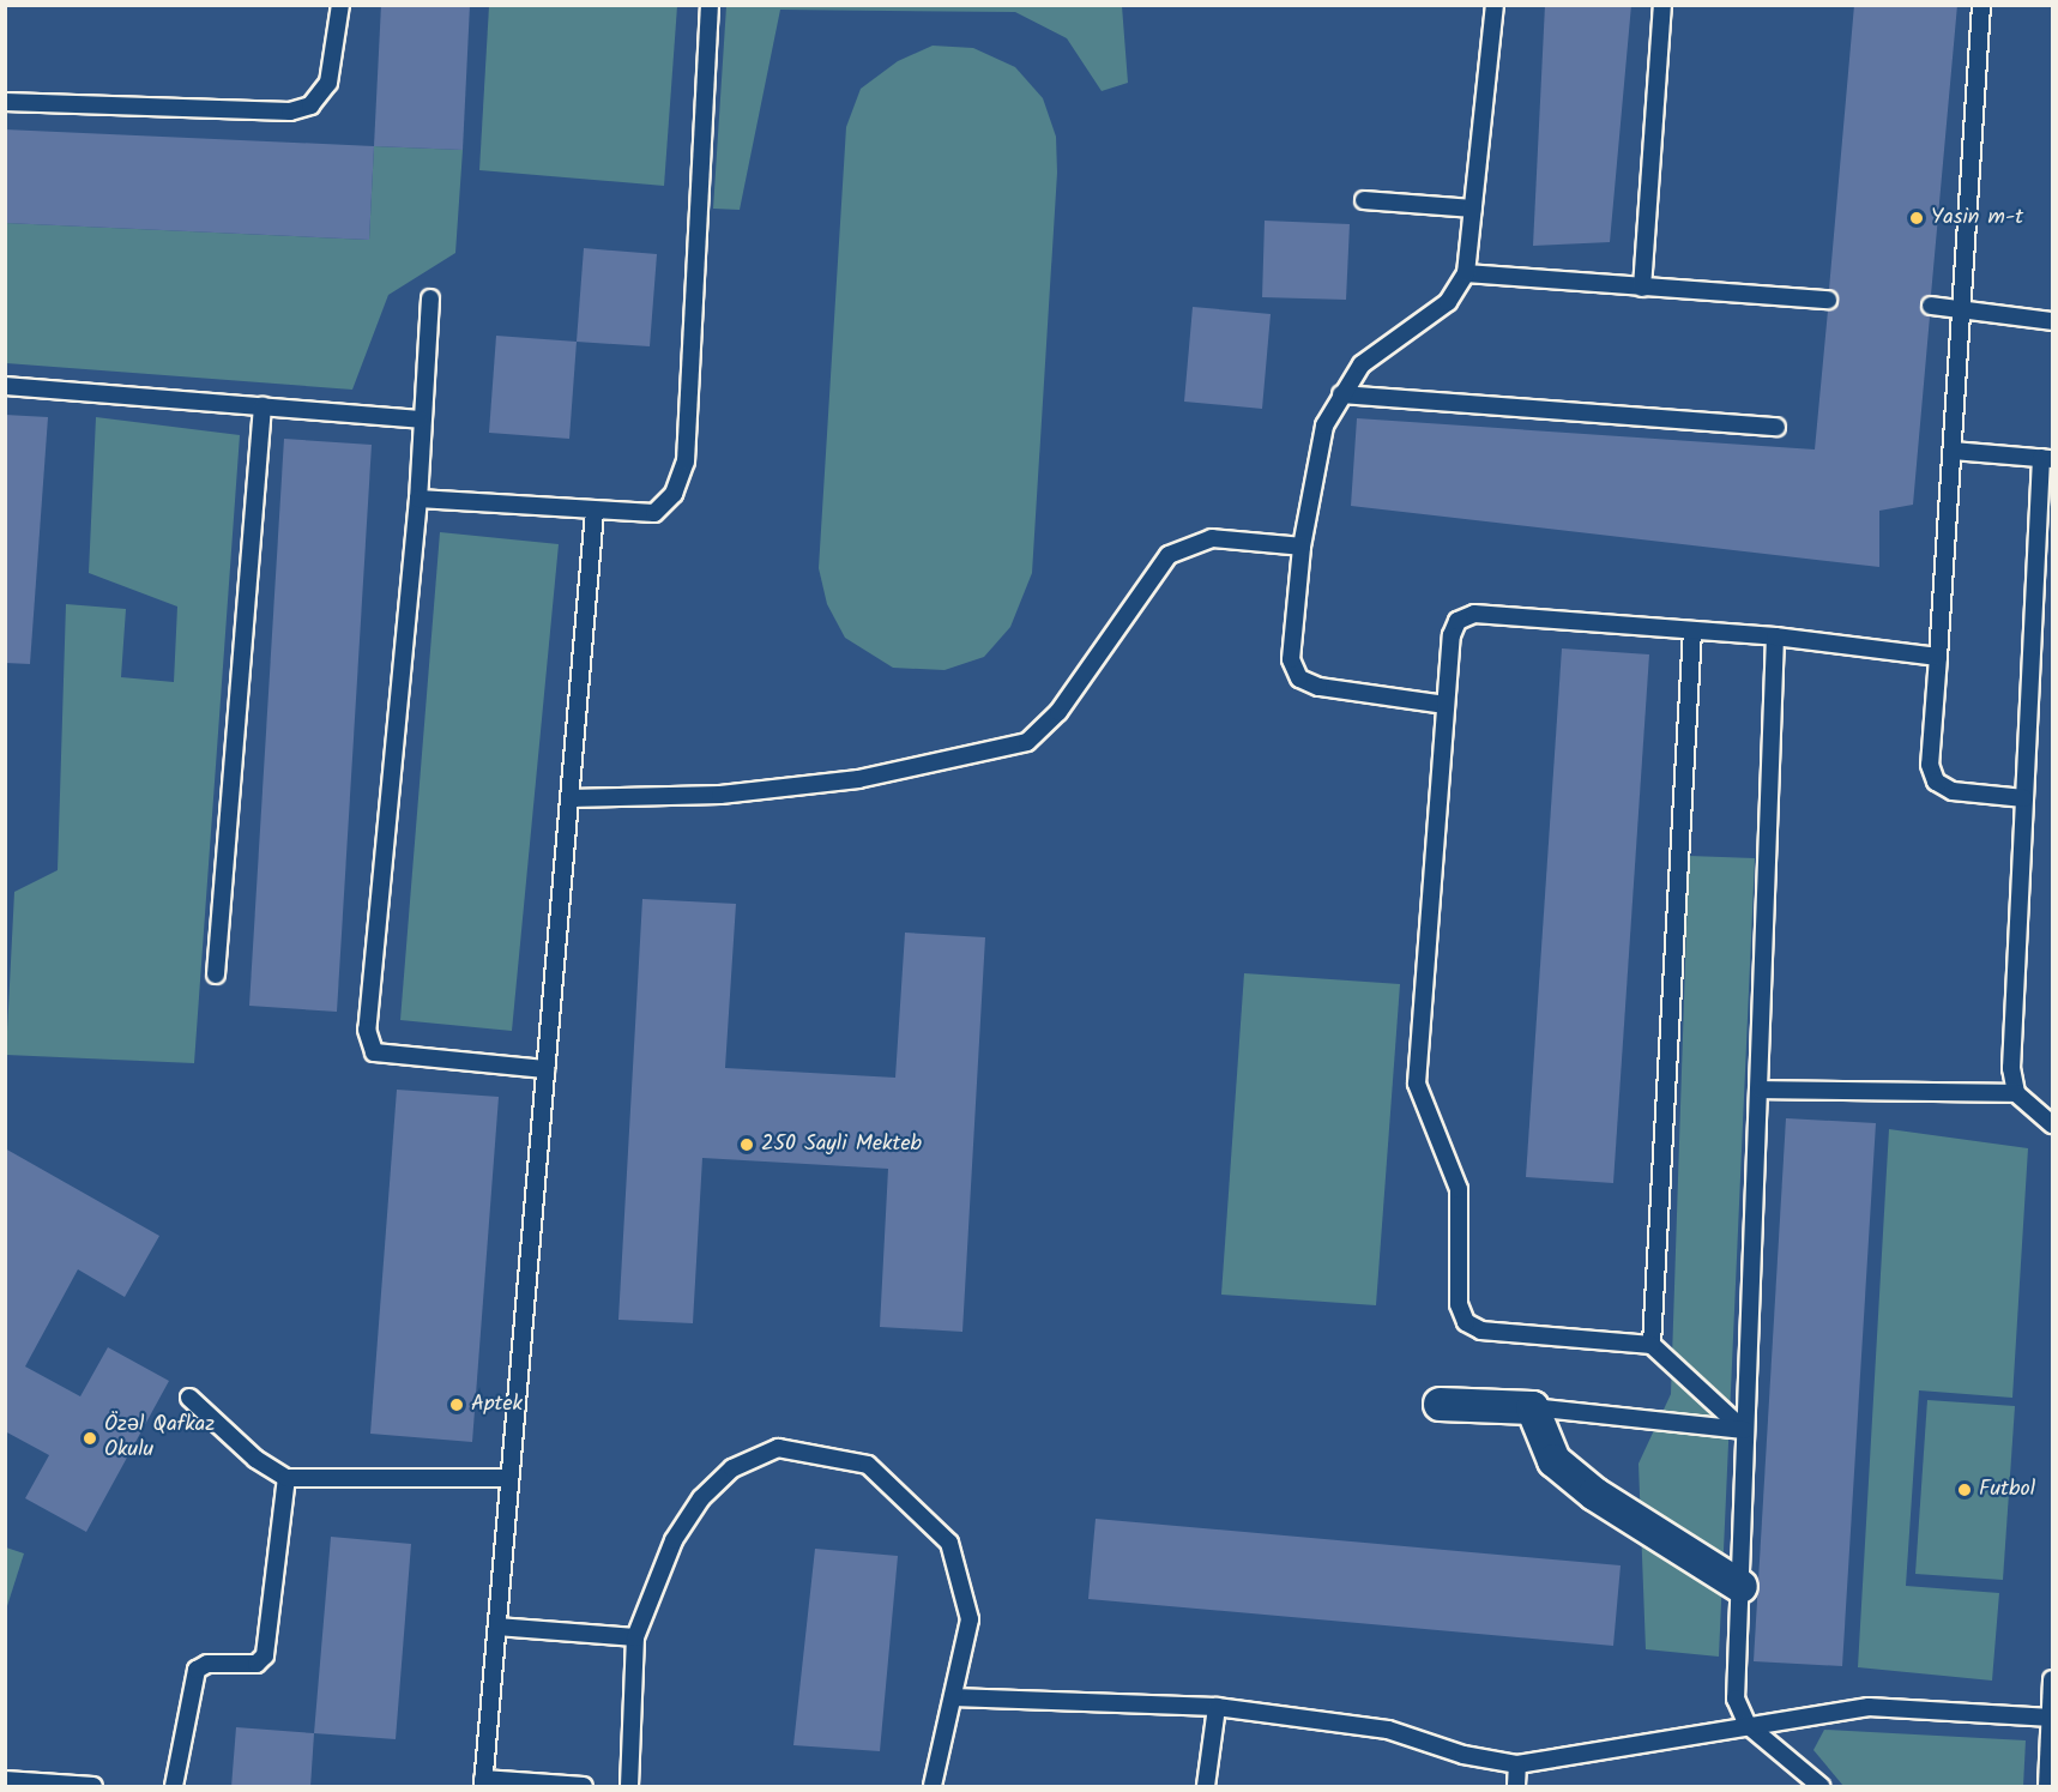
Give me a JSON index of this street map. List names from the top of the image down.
{
  "places": [
    "Yasin m-t",
    "250 Sayli Mekteb",
    "Aptek",
    "Özəl Qafkaz Okulu",
    "Futbol"
  ]
}
